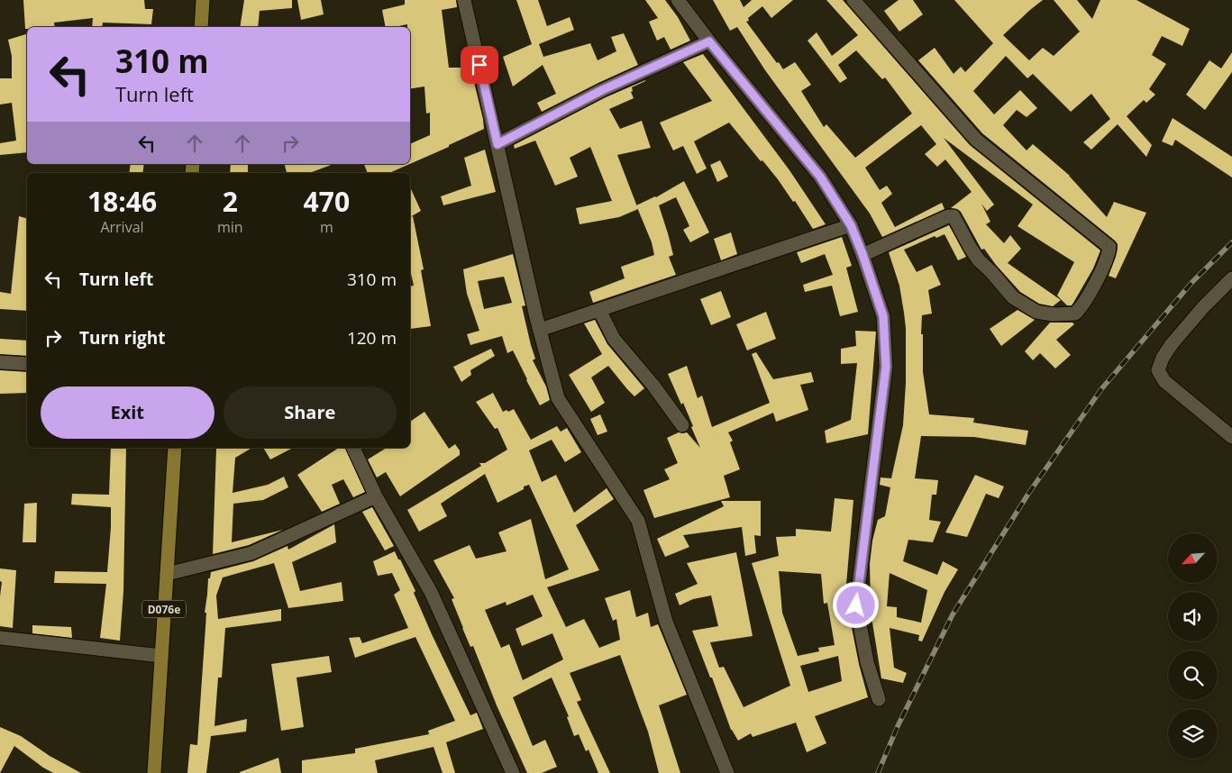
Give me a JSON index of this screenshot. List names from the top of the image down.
{
  "streets": {
    "main road": ["D076e"]
  },
  "north": "bottom left",
  "page": {
    "turn": ["310 m", "Turn left"],
    "eta": [
      "18:46",
      "Arrival",
      "2",
      "min",
      "470",
      "m"
    ],
    "list": [
      {
        "name": "Turn left",
        "value": "310 m"
      },
      {
        "name": "Turn right",
        "value": "120 m"
      }
    ],
    "buttons": ["Exit", "Share"]
  }
}
